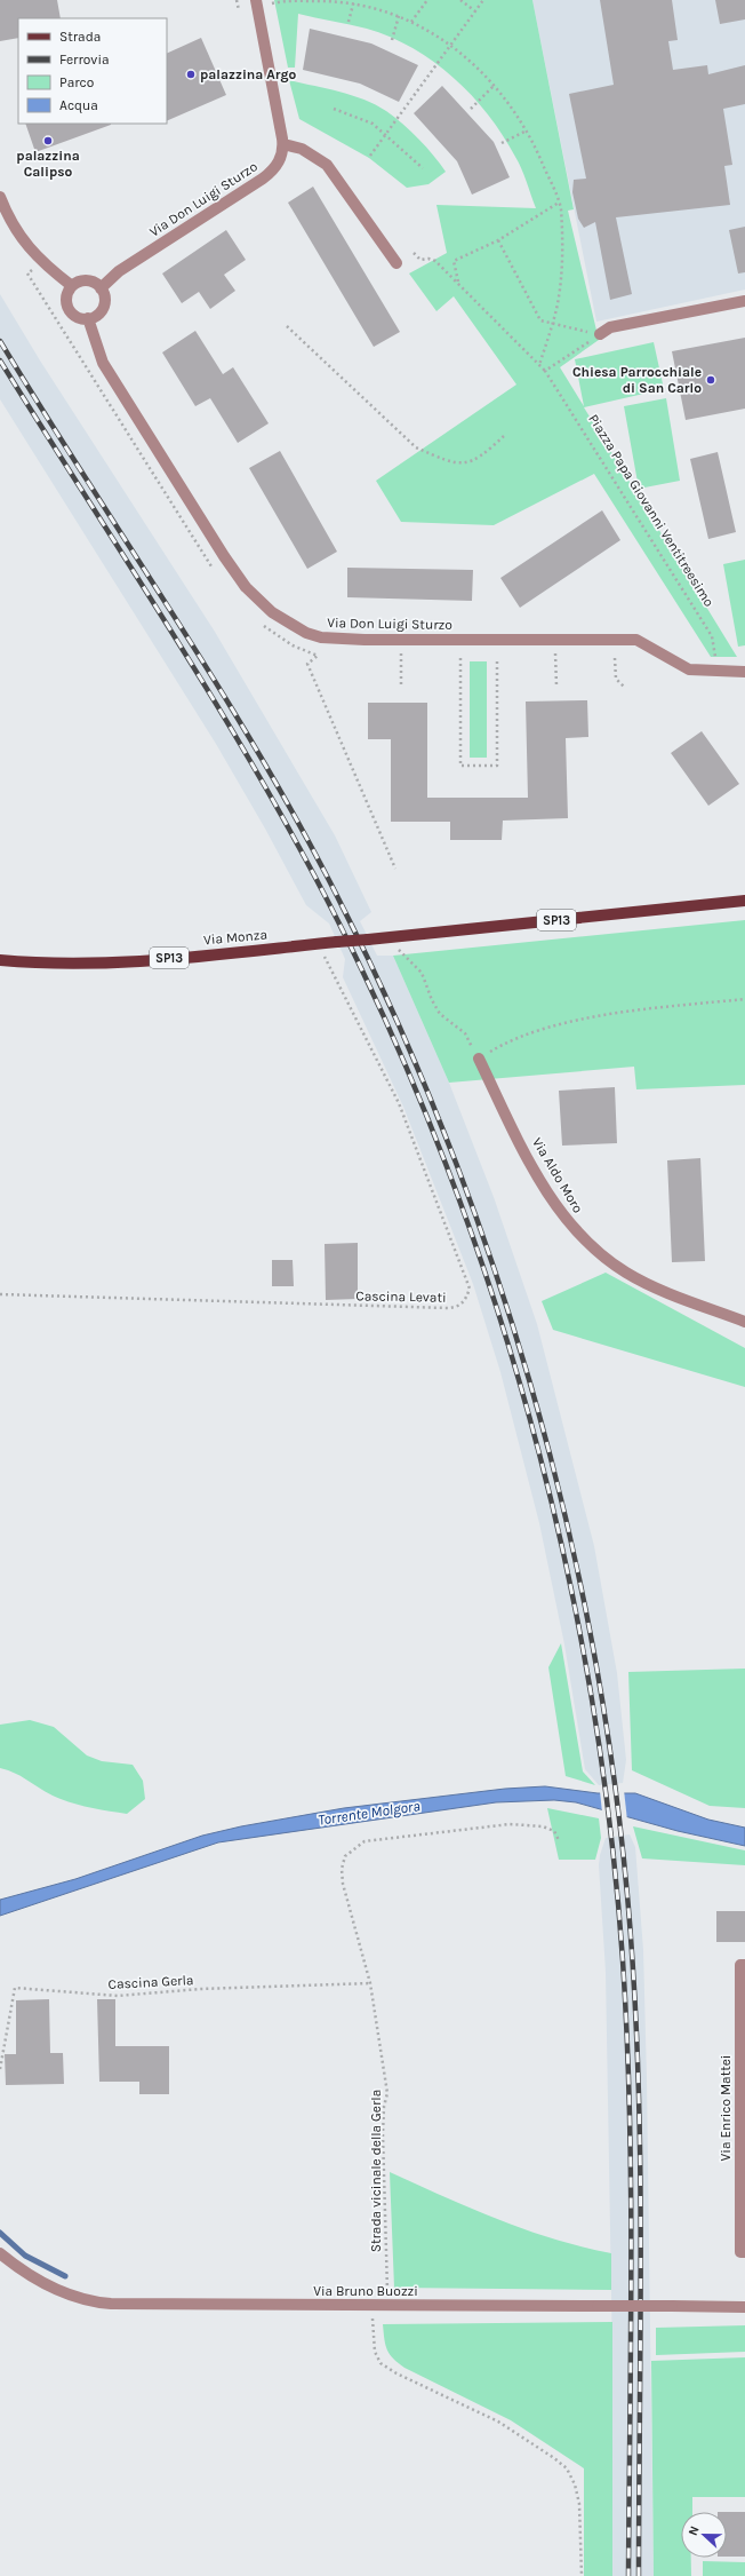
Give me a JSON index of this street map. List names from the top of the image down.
{
  "streets": {
    "main road": ["SP13", "Via Monza"],
    "street": [
      "Via Don Luigi Sturzo",
      "Via Aldo Moro",
      "Via Enrico Mattei",
      "Via Bruno Buozzi"
    ],
    "path": [
      "Piazza Papa Giovanni Ventitreesimo",
      "Cascina Levati",
      "Cascina Gerla",
      "Strada vicinale della Gerla"
    ]
  },
  "crossings": [
    ["Via Don Luigi Sturzo", "Piazza Papa Giovanni Ventitreesimo"],
    ["Cascina Gerla", "Strada vicinale della Gerla"],
    ["Strada vicinale della Gerla", "Via Bruno Buozzi"]
  ],
  "water": ["Torrente Molgora"],
  "places": ["palazzina Argo", "palazzina Calipso", "Chiesa Parrocchiale di San Carlo"],
  "legend": [
    "Strada",
    "Ferrovia",
    "Parco",
    "Acqua"
  ],
  "north": "left"
}
